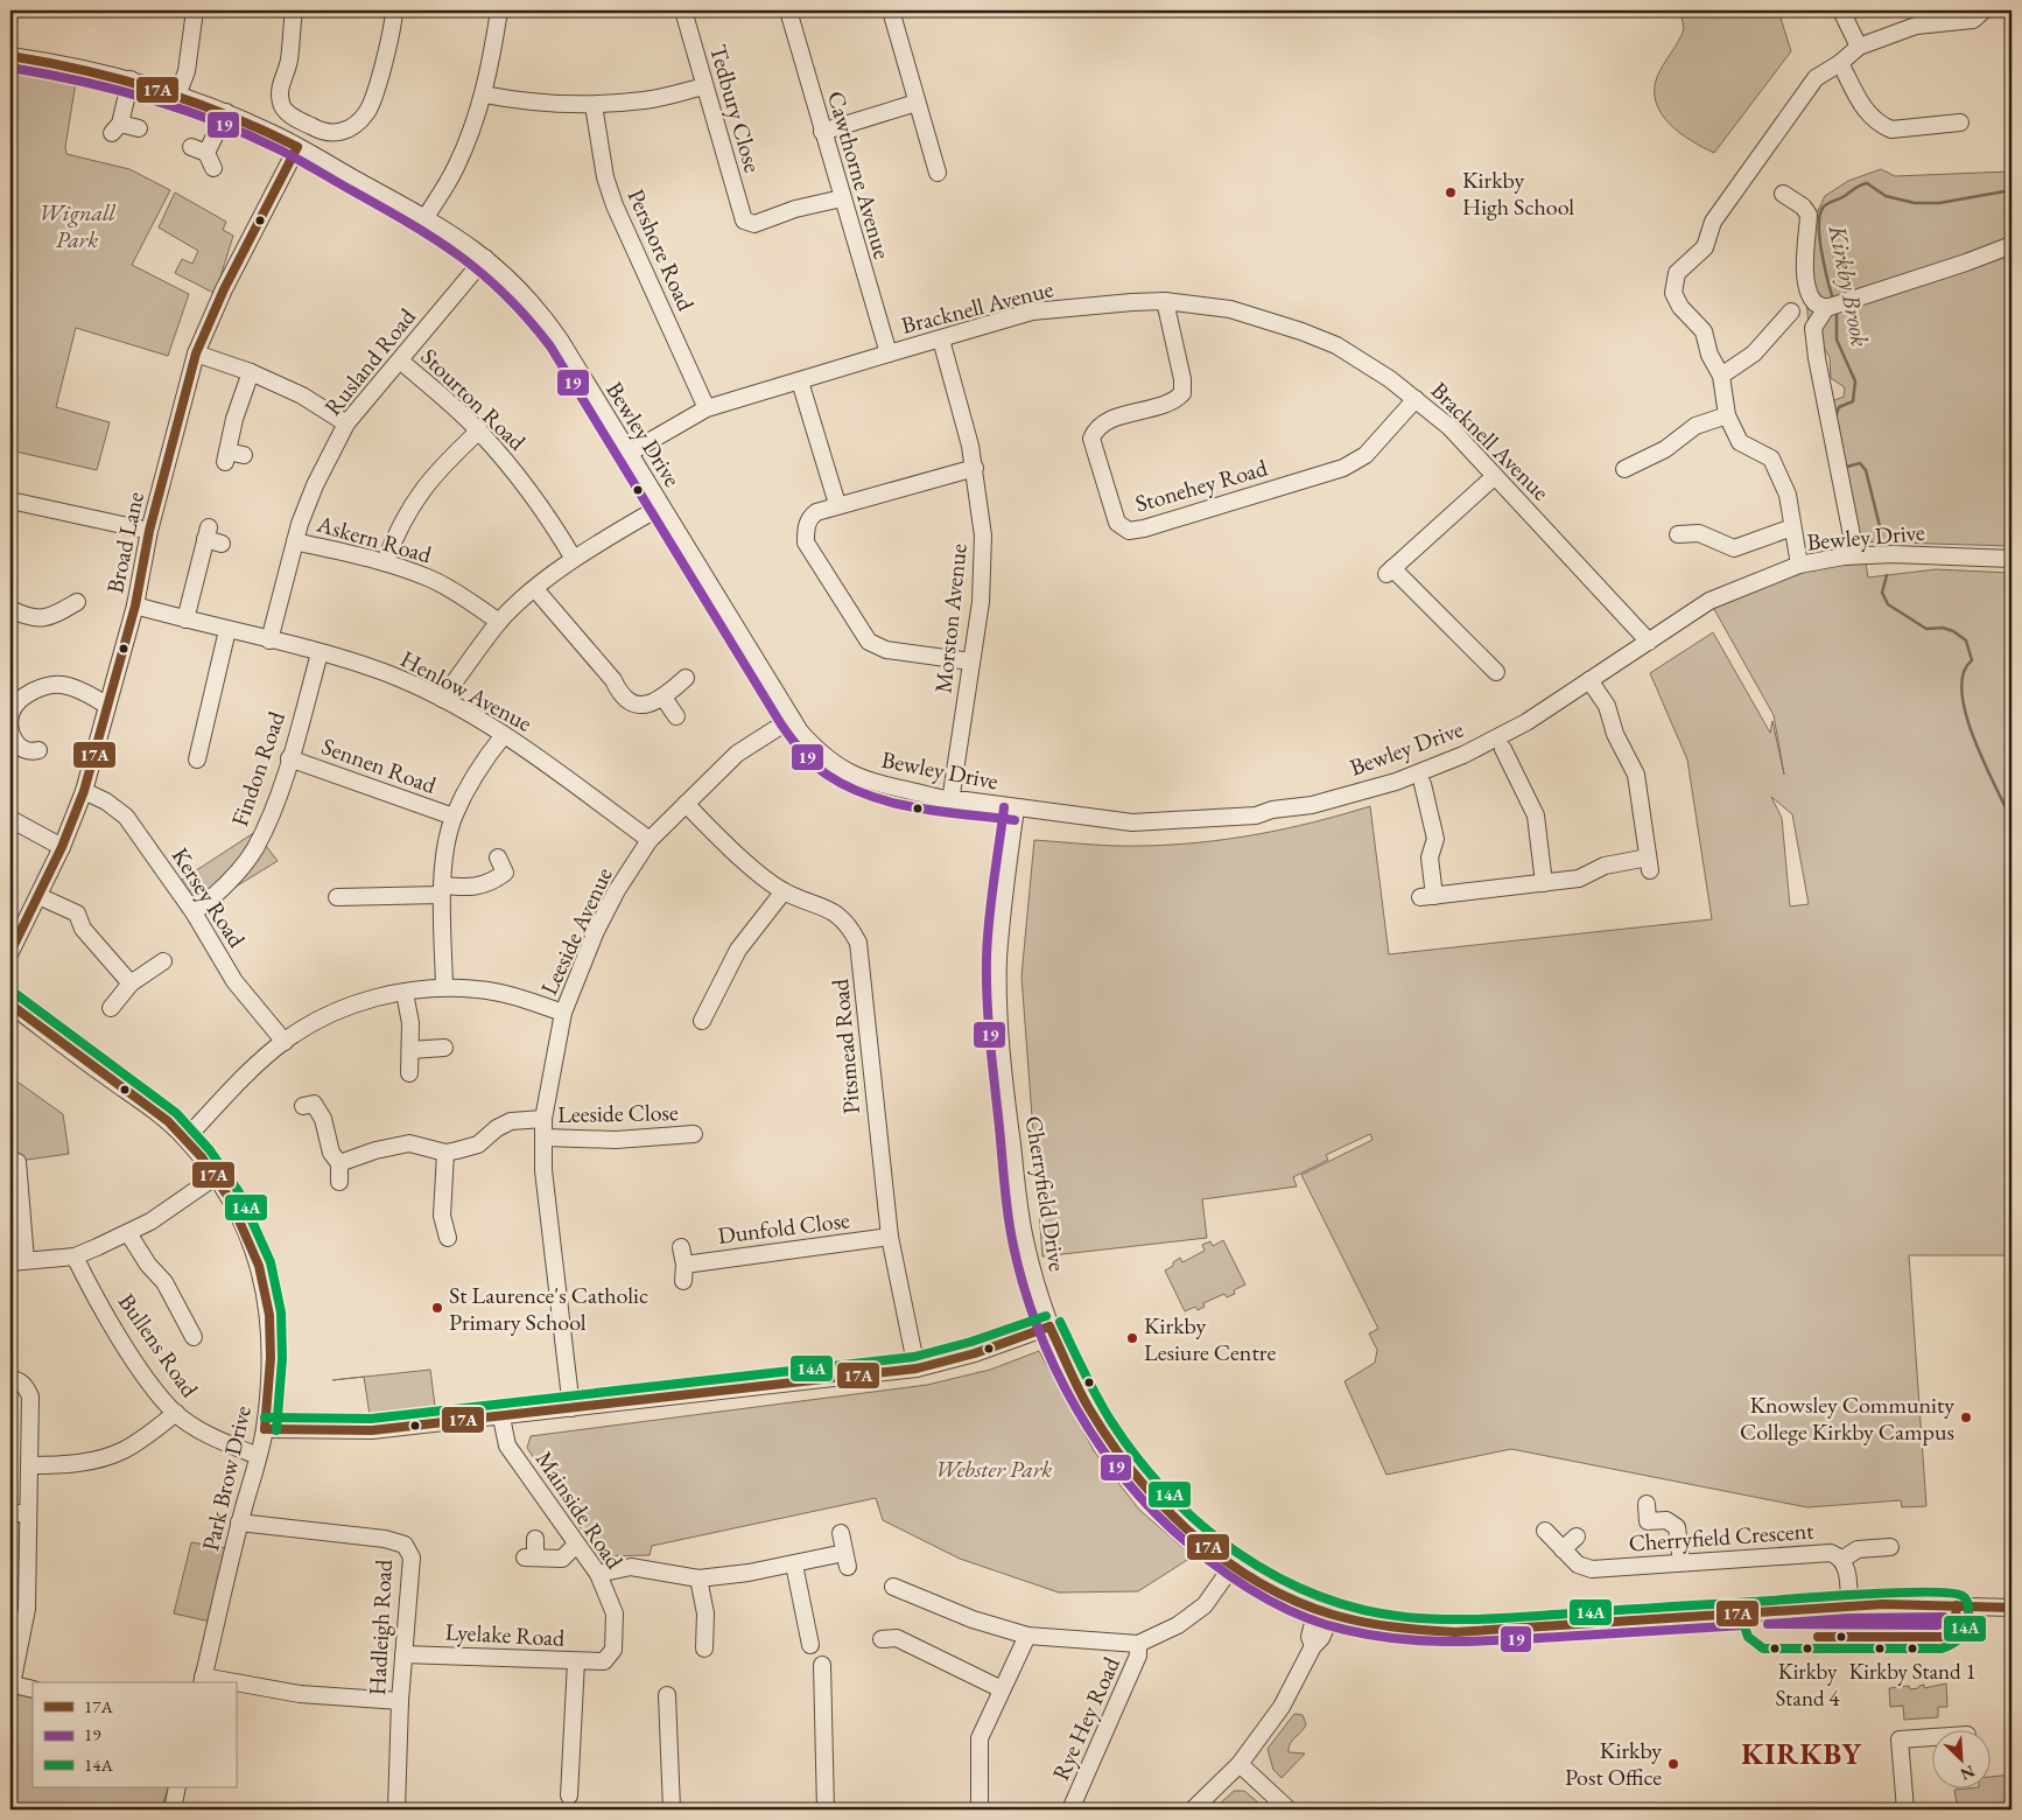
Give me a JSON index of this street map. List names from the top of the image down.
{
  "streets": {
    "street": [
      "Tedbury Close",
      "Cawthorne Avenue",
      "Pershore Road",
      "Bracknell Avenue",
      "Rusland Road",
      "Stourton Road",
      "Bewley Drive",
      "Stonehey Road",
      "Askern Road",
      "Broad Lane",
      "Morston Avenue",
      "Henlow Avenue",
      "Sennen Road",
      "Findon Road",
      "Kersey Road",
      "Leeside Avenue",
      "Pitsmead Road",
      "Leeside Close",
      "Cherryfield Drive",
      "Dunfold Close",
      "Bullens Road",
      "Park Brow Drive",
      "Mainside Road",
      "Cherryfield Crescent",
      "Hadleigh Road",
      "Lyelake Road",
      "Rye Hey Road"
    ]
  },
  "crossings": [
    ["Tedbury Close", "Cawthorne Avenue"],
    ["Cawthorne Avenue", "Bracknell Avenue"],
    ["Pershore Road", "Bracknell Avenue"],
    ["Bracknell Avenue", "Bewley Drive"],
    ["Bracknell Avenue", "Stonehey Road"],
    ["Bracknell Avenue", "Morston Avenue"],
    ["Rusland Road", "Stourton Road"],
    ["Rusland Road", "Bewley Drive"],
    ["Rusland Road", "Askern Road"],
    ["Rusland Road", "Henlow Avenue"],
    ["Bewley Drive", "Broad Lane"],
    ["Bewley Drive", "Morston Avenue"],
    ["Bewley Drive", "Leeside Avenue"],
    ["Bewley Drive", "Cherryfield Drive"],
    ["Broad Lane", "Henlow Avenue"],
    ["Broad Lane", "Kersey Road"],
    ["Henlow Avenue", "Findon Road"],
    ["Henlow Avenue", "Leeside Avenue"],
    ["Sennen Road", "Findon Road"],
    ["Findon Road", "Kersey Road"],
    ["Leeside Avenue", "Pitsmead Road"],
    ["Leeside Avenue", "Leeside Close"],
    ["Pitsmead Road", "Dunfold Close"],
    ["Cherryfield Drive", "Cherryfield Crescent"],
    ["Bullens Road", "Park Brow Drive"],
    ["Park Brow Drive", "Hadleigh Road"],
    ["Mainside Road", "Lyelake Road"],
    ["Hadleigh Road", "Lyelake Road"]
  ],
  "districts": ["KIRKBY"],
  "water": ["Kirkby Brook"],
  "parks": ["Wignall Park", "Webster Park"],
  "places": [
    "Kirkby High School",
    "St Laurence's Catholic Primary School",
    "Kirkby Lesiure Centre",
    "Knowsley Community College Kirkby Campus",
    "Kirkby Stand 4",
    "Kirkby Stand 1",
    "Kirkby Post Office"
  ],
  "lines": ["transit line 17A", "transit line 19", "transit line 14A"],
  "legend": ["17A", "19", "14A"],
  "north": "bottom right"
}
